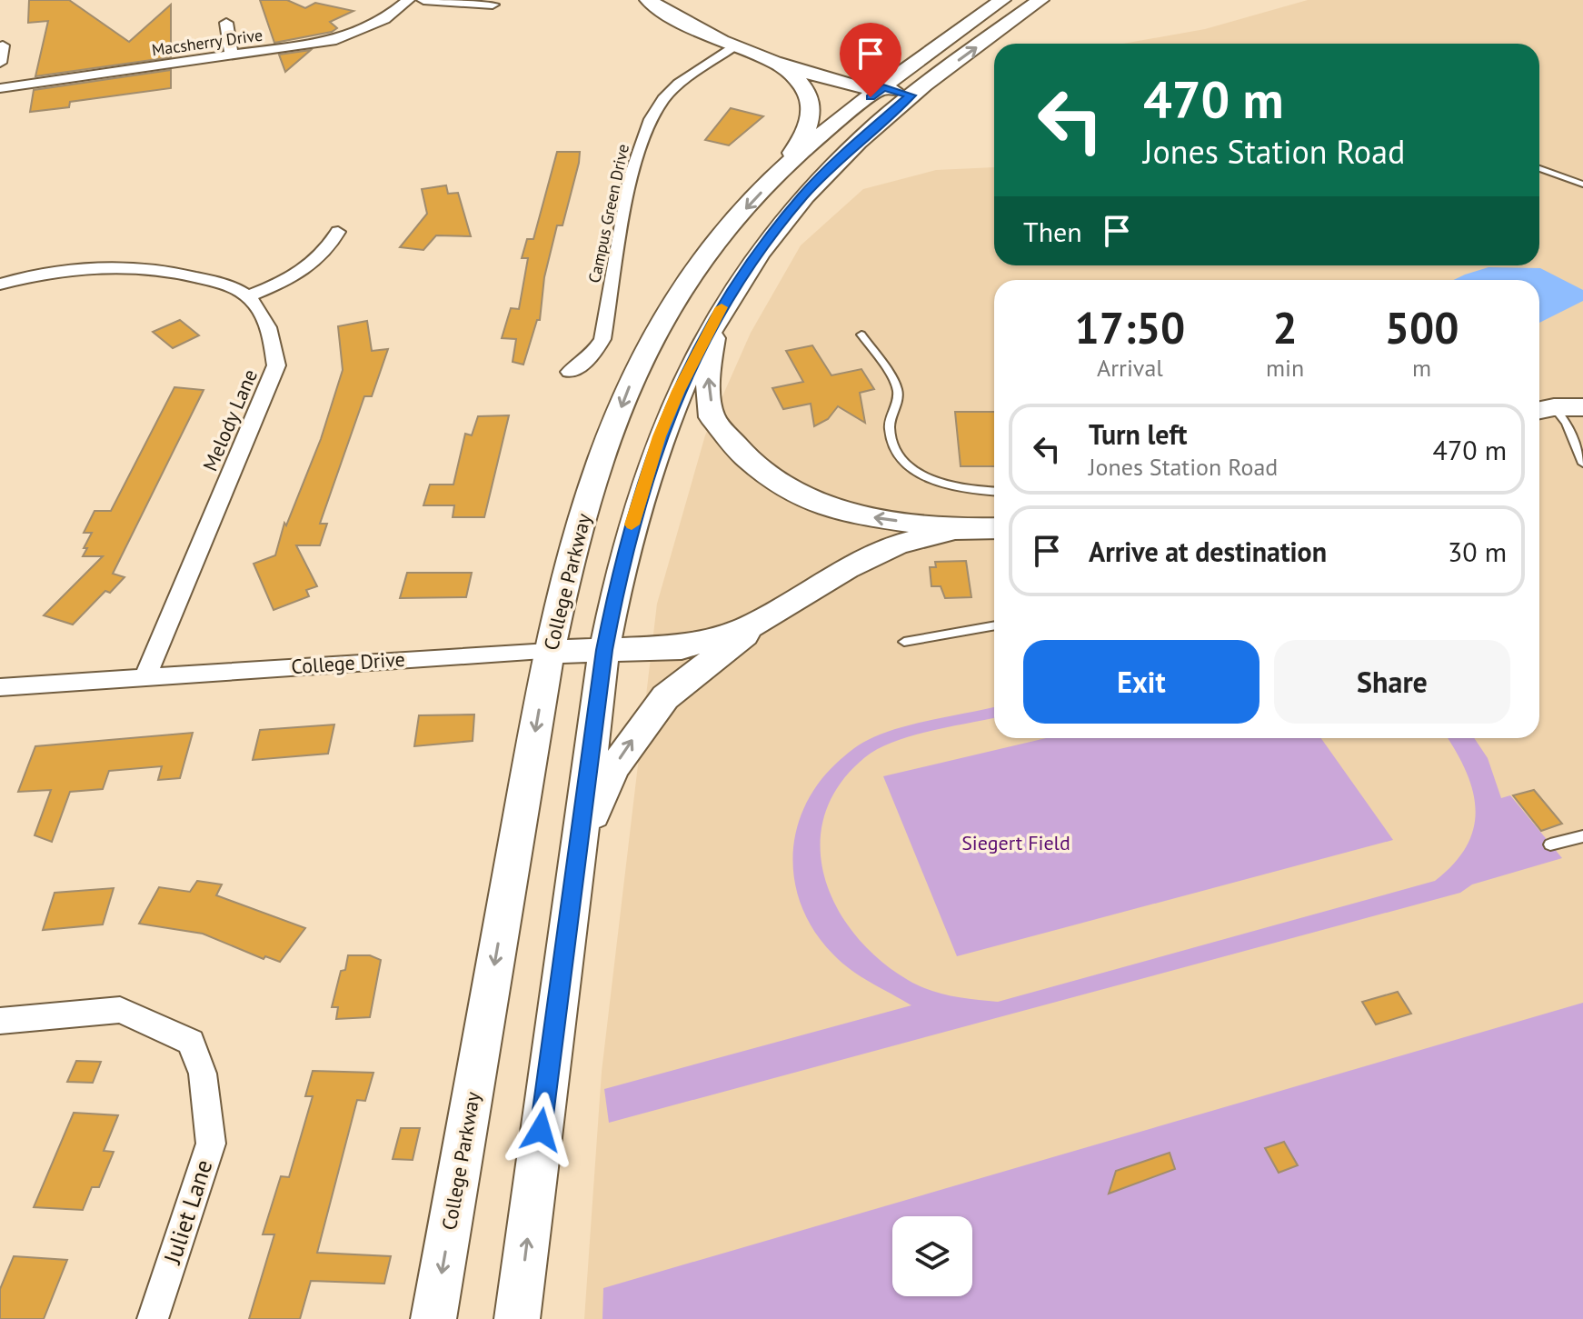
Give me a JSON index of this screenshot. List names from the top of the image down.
{
  "streets": {
    "main road": ["College Parkway"],
    "street": [
      "Macsherry Drive",
      "Campus Green Drive",
      "Melody Lane",
      "College Drive",
      "Juliet Lane"
    ]
  },
  "crossings": [
    ["Melody Lane", "College Drive"],
    ["College Parkway", "College Drive"]
  ],
  "parks": ["Siegert Field"],
  "page": {
    "turn": ["470 m", "Jones Station Road"],
    "then": "Then",
    "eta": [
      "17:50",
      "Arrival",
      "2",
      "min",
      "500",
      "m"
    ],
    "list": [
      {
        "name": "Turn left",
        "note": "Jones Station Road",
        "value": "470 m"
      },
      {
        "name": "Arrive at destination",
        "value": "30 m"
      }
    ],
    "buttons": ["Exit", "Share"]
  }
}
